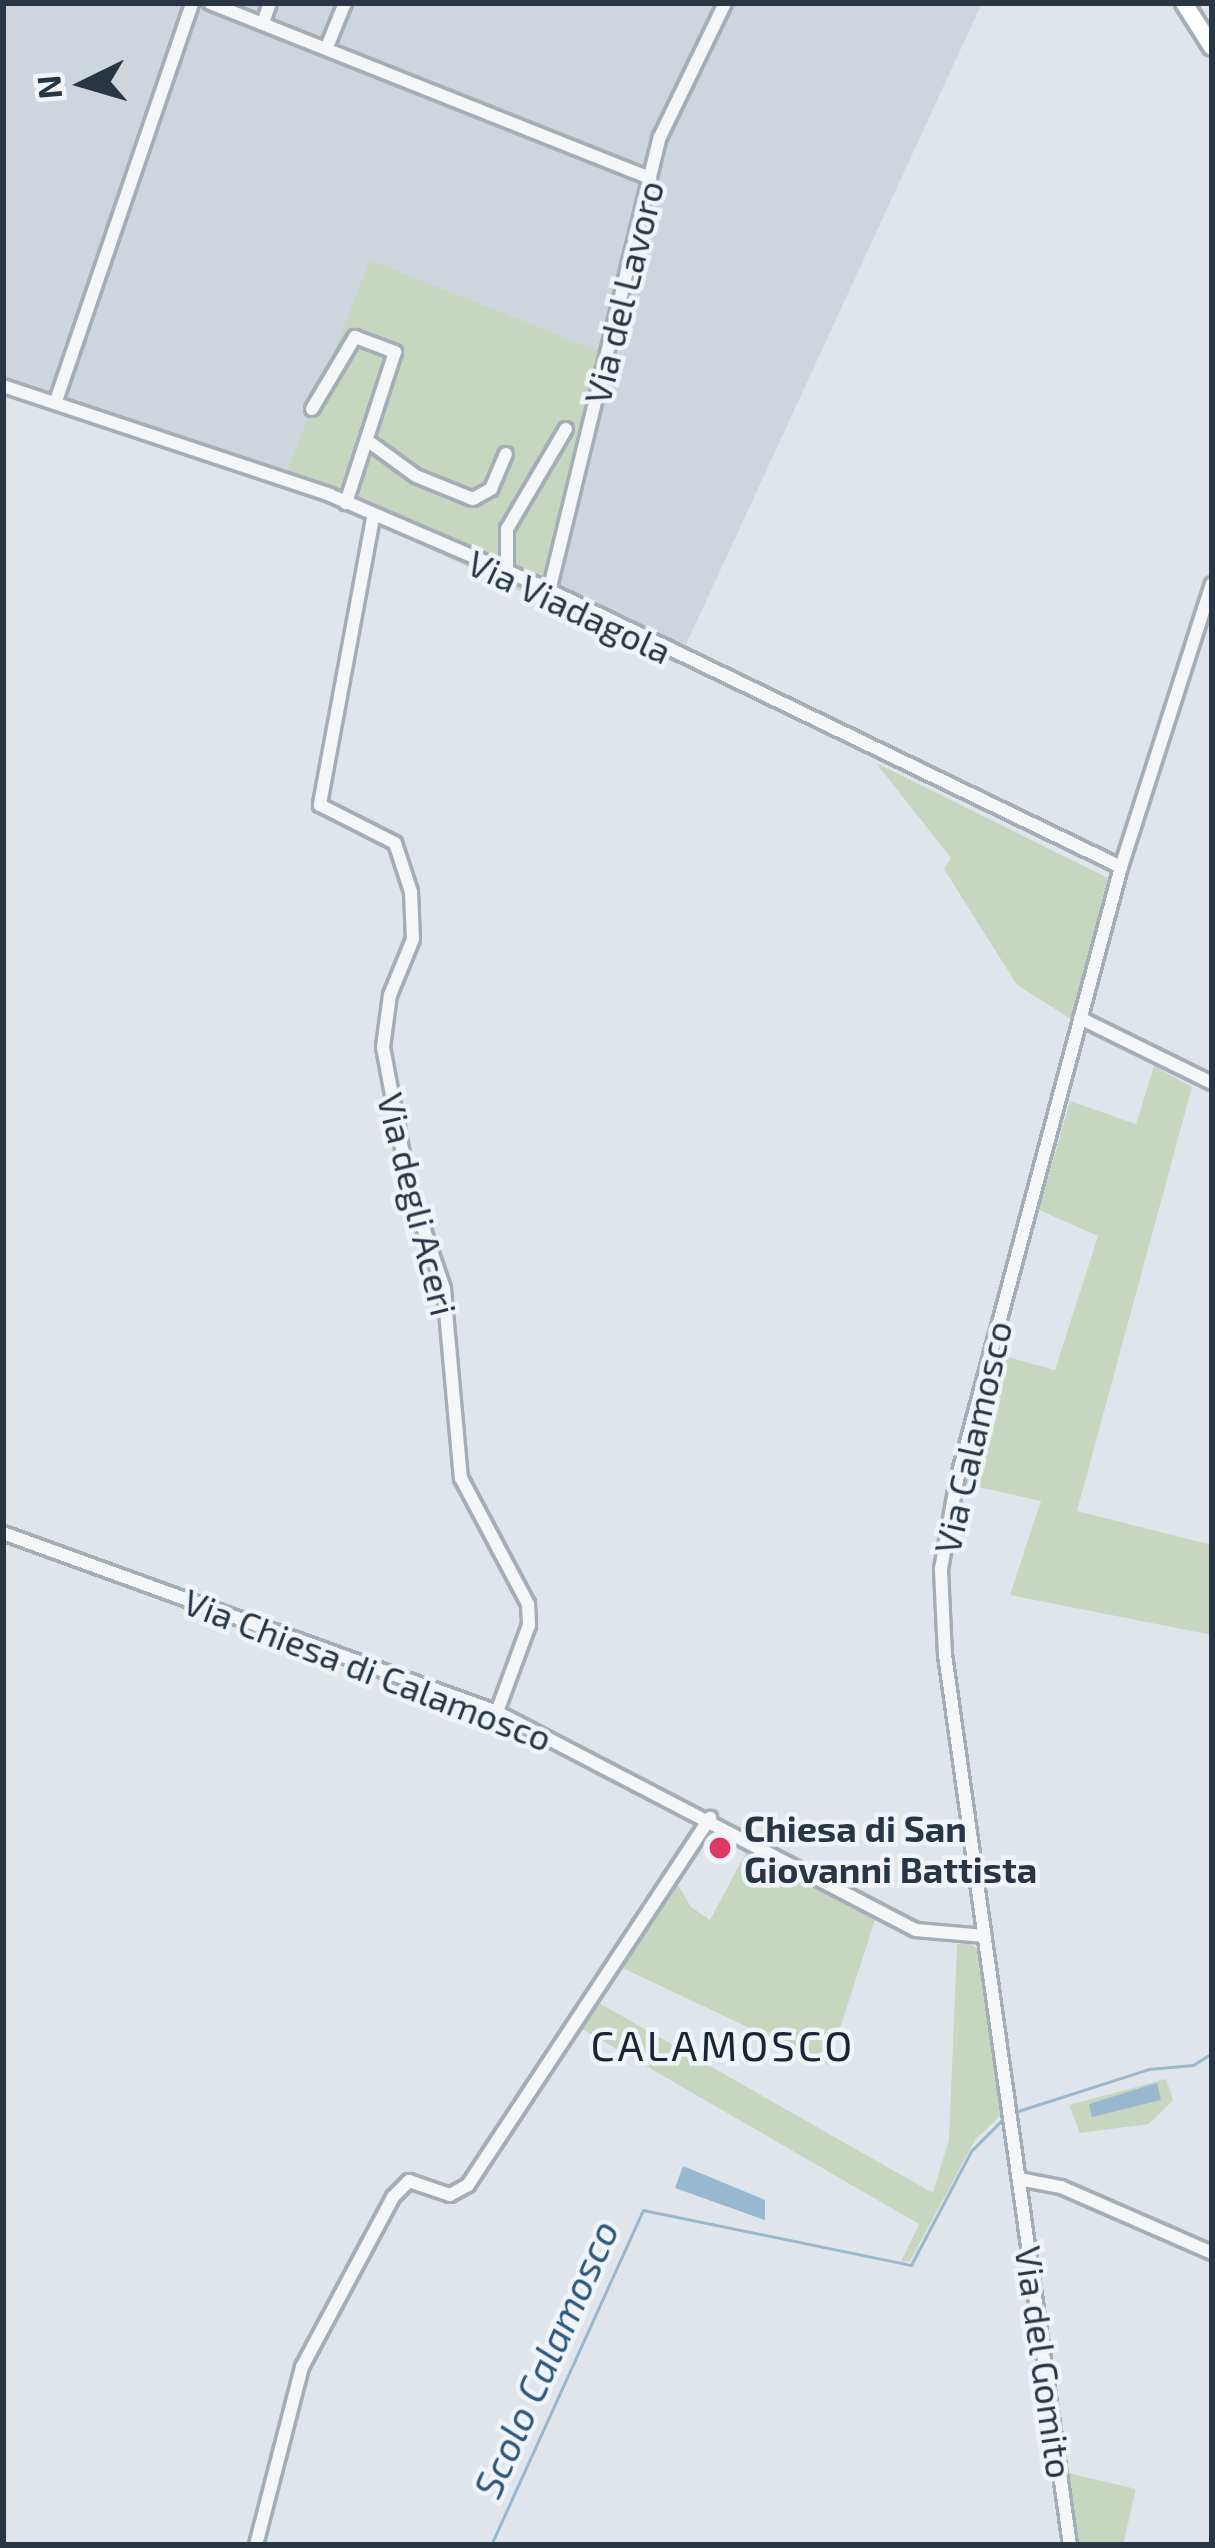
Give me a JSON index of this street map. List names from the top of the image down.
{
  "streets": {
    "street": [
      "Via del Lavoro",
      "Via Viadagola",
      "Via degli Aceri",
      "Via Calamosco",
      "Via Chiesa di Calamosco",
      "Via del Gomito"
    ]
  },
  "crossings": [
    ["Via del Lavoro", "Via Viadagola"],
    ["Via Viadagola", "Via degli Aceri"],
    ["Via Viadagola", "Via Calamosco"],
    ["Via degli Aceri", "Via Chiesa di Calamosco"],
    ["Via Calamosco", "Via Chiesa di Calamosco"],
    ["Via Calamosco", "Via del Gomito"]
  ],
  "districts": ["CALAMOSCO"],
  "water": ["Scolo Calamosco"],
  "places": ["Chiesa di San Giovanni Battista"],
  "north": "left"
}
